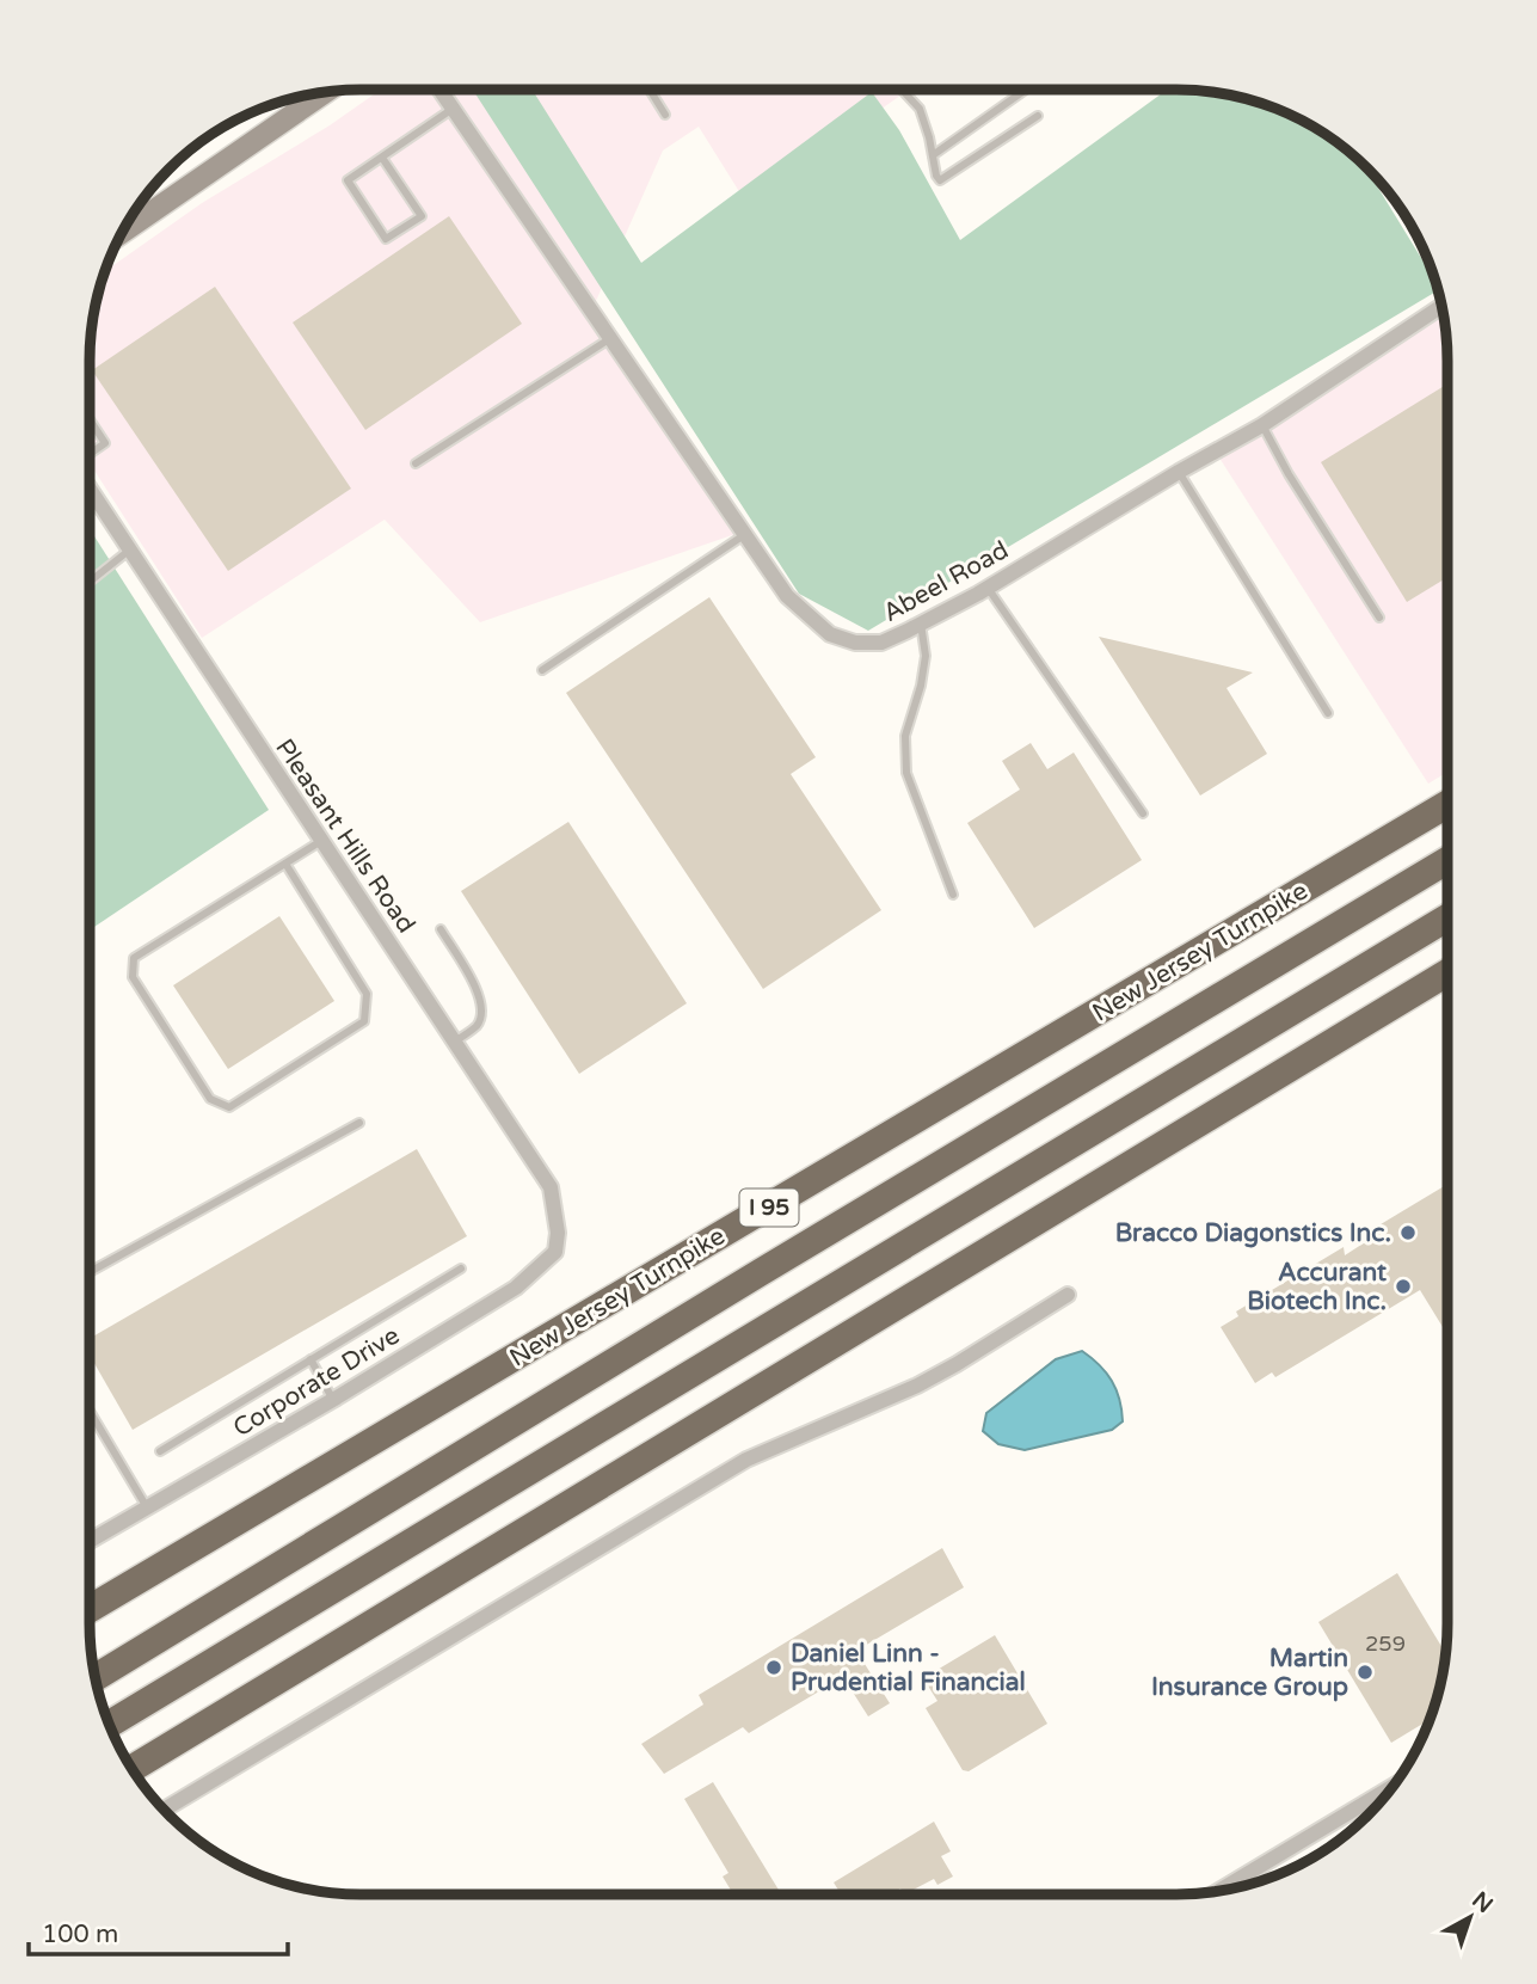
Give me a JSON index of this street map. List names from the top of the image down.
{
  "streets": {
    "highway": ["New Jersey Turnpike", "I 95"],
    "street": ["Abeel Road", "Pleasant Hills Road", "Corporate Drive"]
  },
  "crossings": [
    ["Pleasant Hills Road", "Corporate Drive"]
  ],
  "places": [
    "Bracco Diagonstics Inc.",
    "Accurant Biotech Inc.",
    "Daniel Linn - Prudential Financial",
    "Martin Insurance Group"
  ],
  "house_numbers": ["259"],
  "scale_bar": "100 m",
  "north": "top right"
}
